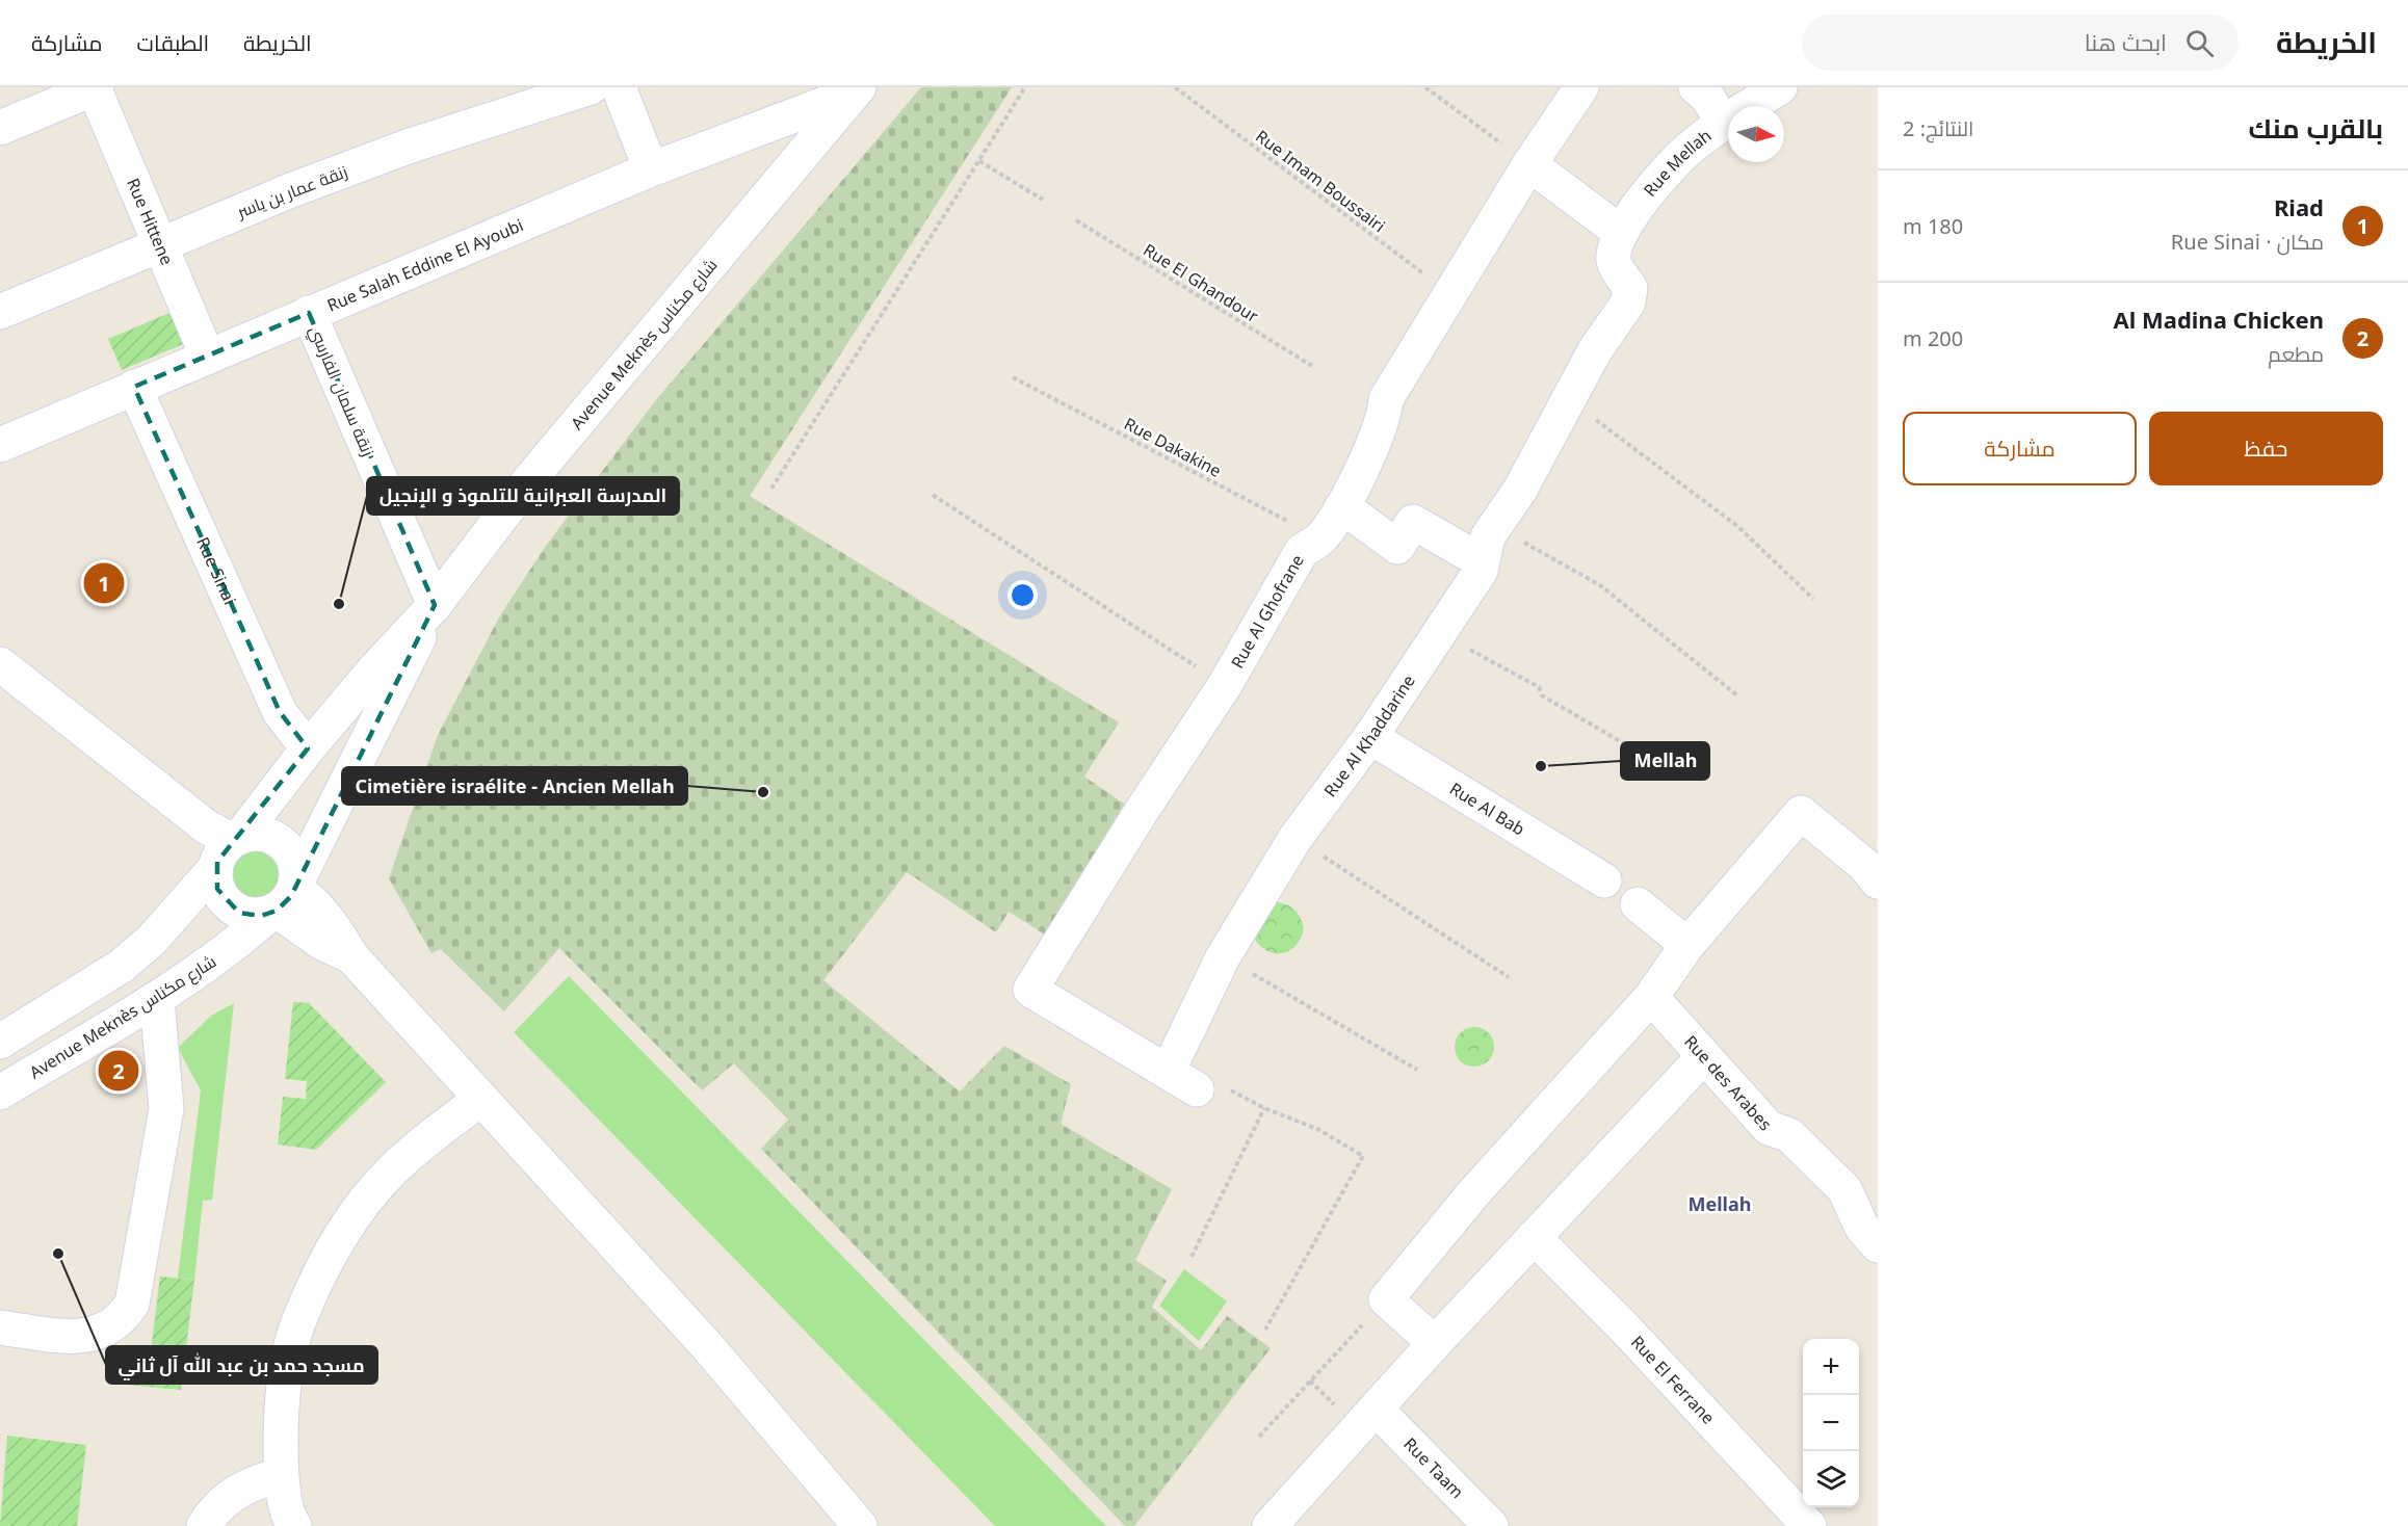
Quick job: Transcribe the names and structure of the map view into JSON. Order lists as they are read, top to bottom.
{
  "streets": {
    "street": [
      "Rue Mellah",
      "زنقة عمار بن ياسر",
      "Rue Hittene",
      "Rue Salah Eddine El Ayoubi",
      "Avenue Meknès شارع مكناس",
      "زنقة سلمان الفارسي",
      "Rue Sinai",
      "Rue Al Ghofrane",
      "Rue Al Khaddarine",
      "Rue Al Bab",
      "Rue des Arabes",
      "Rue El Ferrane",
      "Rue Taam"
    ],
    "path": ["Rue Imam Boussairi", "Rue El Ghandour", "Rue Dakakine"]
  },
  "crossings": [
    ["Rue Mellah", "Rue Al Khaddarine"],
    ["Rue Imam Boussairi", "Rue Al Ghofrane"],
    ["زنقة عمار بن ياسر", "Rue Hittene"],
    ["Rue Hittene", "Rue Salah Eddine El Ayoubi"],
    ["Rue Salah Eddine El Ayoubi", "Avenue Meknès شارع مكناس"],
    ["Rue Salah Eddine El Ayoubi", "زنقة سلمان الفارسي"],
    ["Rue Salah Eddine El Ayoubi", "Rue Sinai"],
    ["Avenue Meknès شارع مكناس", "زنقة سلمان الفارسي"],
    ["Avenue Meknès شارع مكناس", "Rue Sinai"],
    ["Rue Dakakine", "Rue Al Ghofrane"],
    ["Rue Al Ghofrane", "Rue Al Khaddarine"],
    ["Rue Al Khaddarine", "Rue Al Bab"]
  ],
  "districts": ["Mellah"],
  "places": [
    "المدرسة العبرانية للتلموذ و الإنجيل",
    "Mellah",
    "Cimetière israélite - Ancien Mellah",
    "مسجد حمد بن عبد الله آل ثاني"
  ],
  "north": "right",
  "page": {
    "header": "الخريطة",
    "search": "ابحث هنا",
    "nav": ["الخريطة", "الطبقات", "مشاركة"],
    "heading": ["بالقرب منك", "النتائج: 2"],
    "list": [
      {
        "mark": "1",
        "name": "Riad",
        "note": "مكان · Rue Sinai",
        "value": "180 m"
      },
      {
        "mark": "2",
        "name": "Al Madina Chicken",
        "note": "مطعم",
        "value": "200 m"
      }
    ],
    "buttons": ["حفظ", "مشاركة"],
    "pins": ["1", "2"],
    "map_buttons": ["+", "−"]
  }
}
